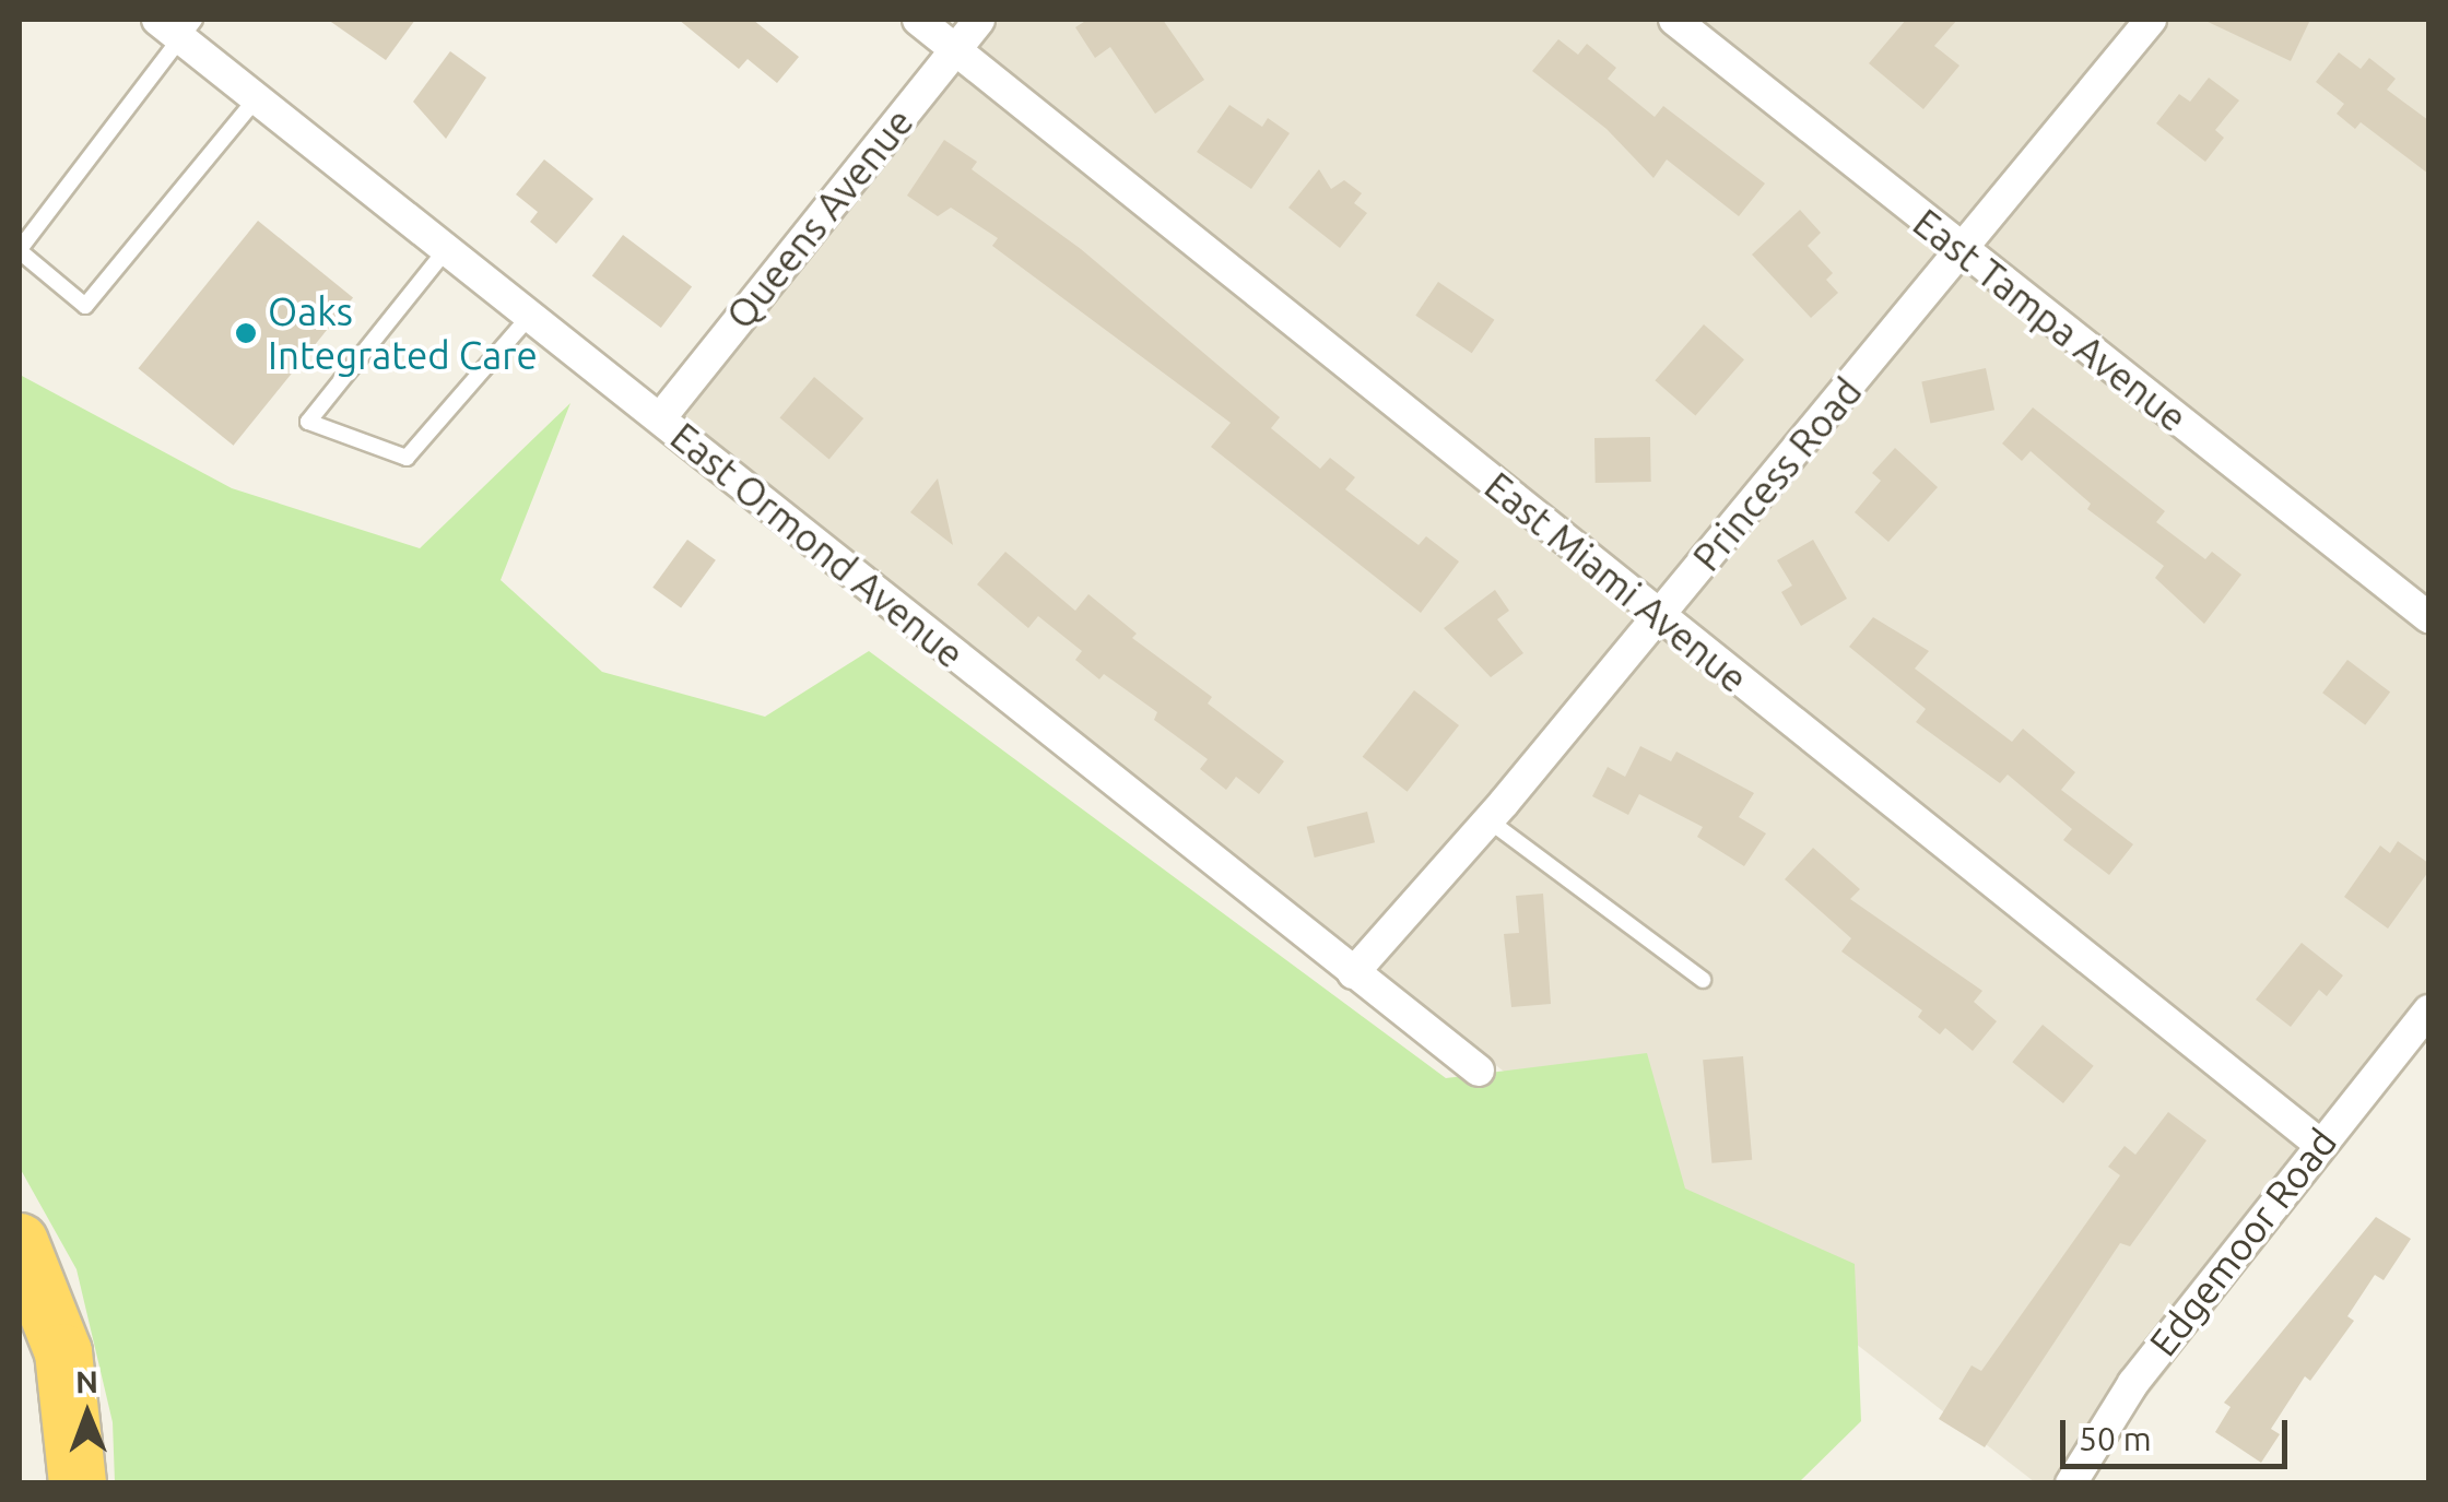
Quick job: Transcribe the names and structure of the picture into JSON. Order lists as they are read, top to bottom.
{
  "streets": {
    "street": [
      "Queens Avenue",
      "East Tampa Avenue",
      "Princess Road",
      "East Ormond Avenue",
      "East Miami Avenue",
      "Edgemoor Road"
    ]
  },
  "crossings": [
    ["Queens Avenue", "East Ormond Avenue"],
    ["Queens Avenue", "East Miami Avenue"],
    ["East Tampa Avenue", "Princess Road"],
    ["Princess Road", "East Ormond Avenue"],
    ["Princess Road", "East Miami Avenue"],
    ["East Miami Avenue", "Edgemoor Road"]
  ],
  "places": ["Oaks Integrated Care"],
  "scale_bar": "50 m",
  "north": "top"
}
